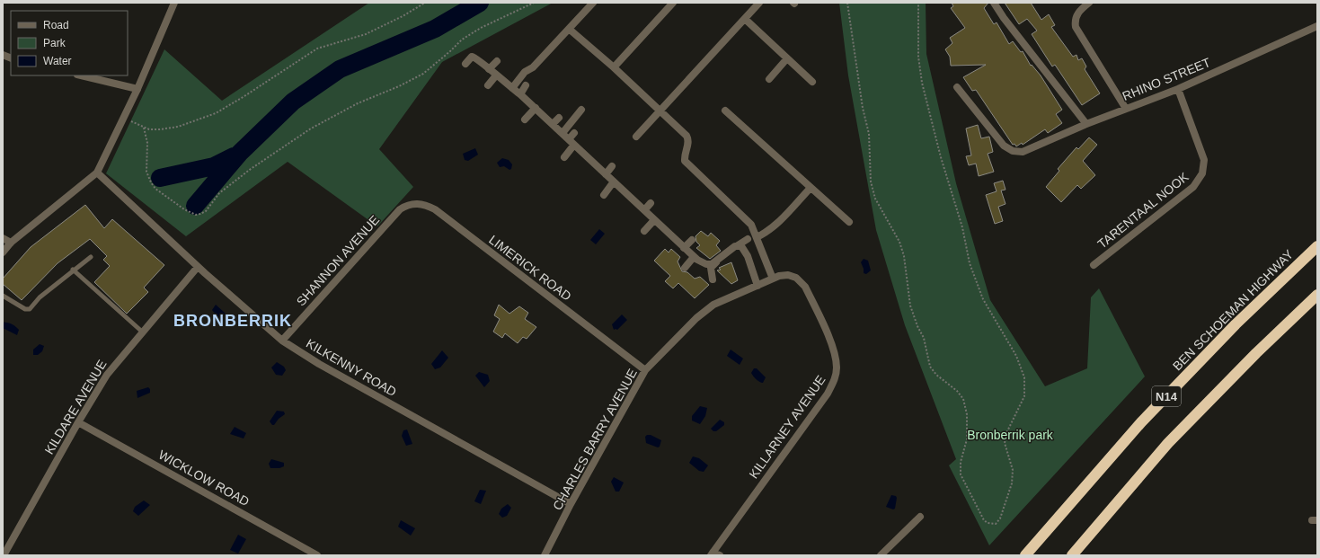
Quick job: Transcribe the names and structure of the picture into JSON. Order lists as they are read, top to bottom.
{
  "streets": {
    "highway": ["BEN SCHOEMAN HIGHWAY", "N14"],
    "street": [
      "RHINO STREET",
      "TARENTAAL NOOK",
      "SHANNON AVENUE",
      "LIMERICK ROAD",
      "KILKENNY ROAD",
      "KILDARE AVENUE",
      "KILLARNEY AVENUE",
      "CHARLES BARRY AVENUE",
      "WICKLOW ROAD"
    ]
  },
  "crossings": [
    ["RHINO STREET", "TARENTAAL NOOK"],
    ["SHANNON AVENUE", "LIMERICK ROAD"],
    ["SHANNON AVENUE", "KILKENNY ROAD"],
    ["LIMERICK ROAD", "CHARLES BARRY AVENUE"],
    ["KILKENNY ROAD", "KILDARE AVENUE"],
    ["KILKENNY ROAD", "CHARLES BARRY AVENUE"],
    ["KILDARE AVENUE", "WICKLOW ROAD"],
    ["KILLARNEY AVENUE", "CHARLES BARRY AVENUE"]
  ],
  "districts": ["BRONBERRIK"],
  "parks": ["Bronberrik park"],
  "legend": ["Road", "Park", "Water"]
}
